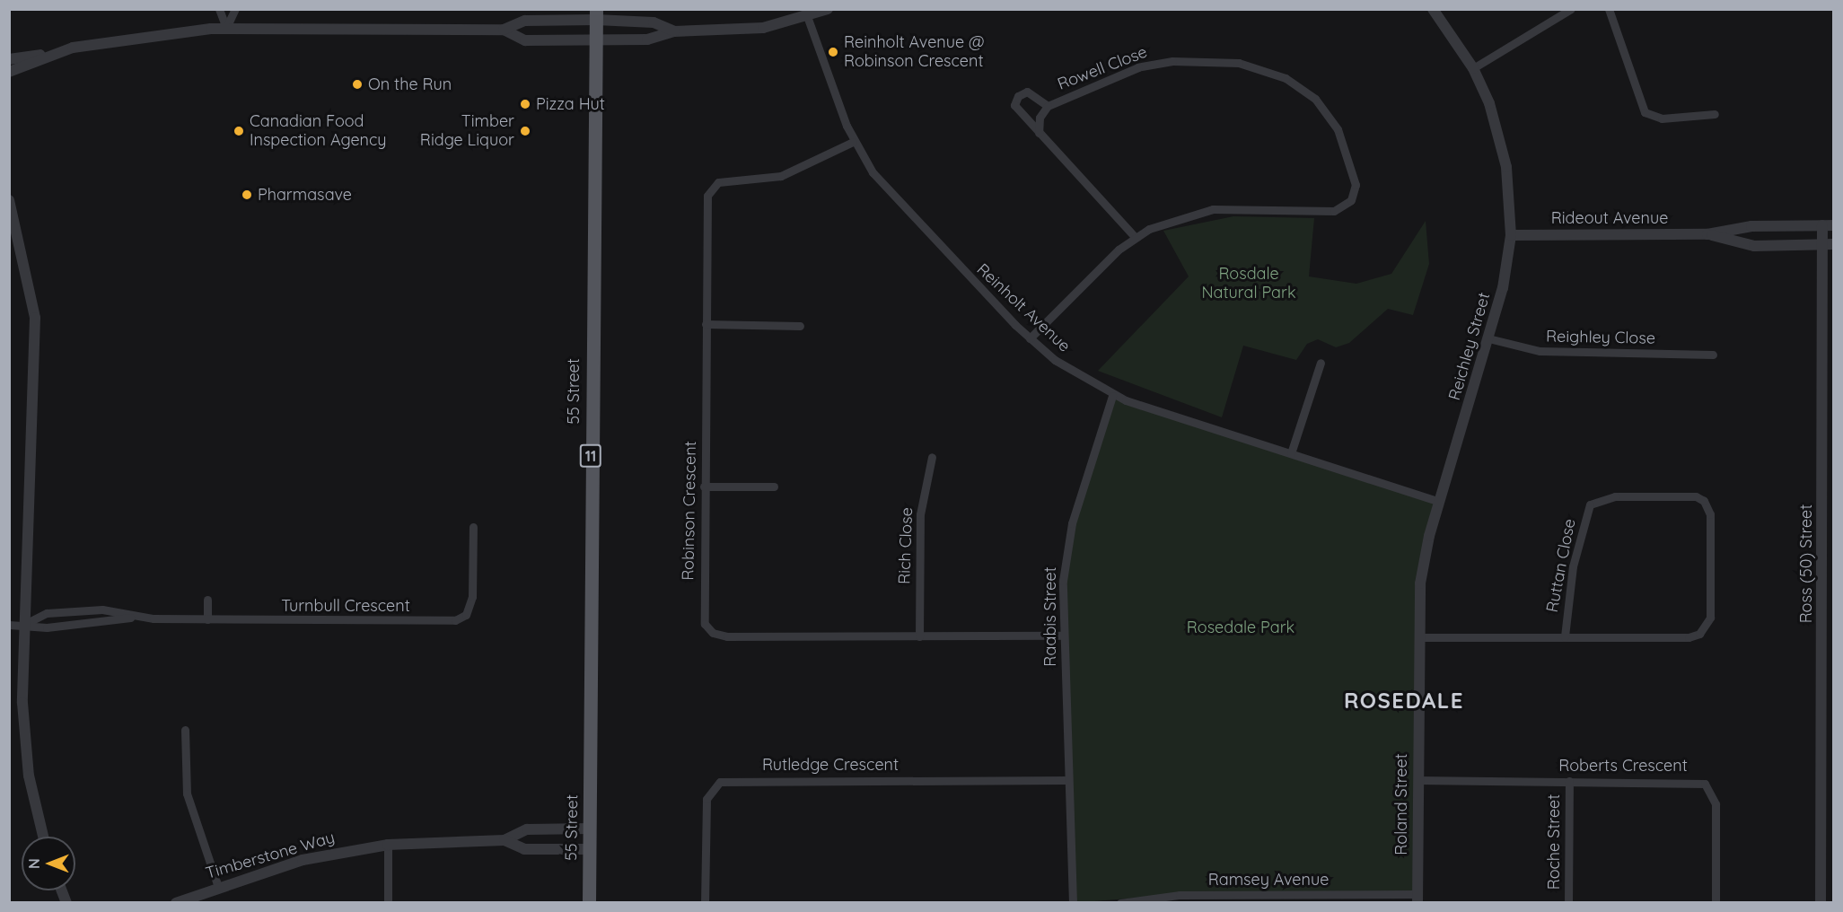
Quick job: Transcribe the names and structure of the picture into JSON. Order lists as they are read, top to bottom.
{
  "streets": {
    "main road": ["55 Street", "11"],
    "street": [
      "Rowell Close",
      "Rideout Avenue",
      "Reinholt Avenue",
      "Reighley Close",
      "Reichley Street",
      "Robinson Crescent",
      "Rich Close",
      "Ross (50) Street",
      "Ruttan Close",
      "Turnbull Crescent",
      "Raabis Street",
      "Rutledge Crescent",
      "Roberts Crescent",
      "Roland Street",
      "Roche Street",
      "Timberstone Way",
      "Ramsey Avenue"
    ]
  },
  "crossings": [
    ["Rowell Close", "Reinholt Avenue"],
    ["Rideout Avenue", "Reichley Street"],
    ["Rideout Avenue", "Ross (50) Street"],
    ["Reinholt Avenue", "Reichley Street"],
    ["Reinholt Avenue", "Robinson Crescent"],
    ["Reinholt Avenue", "Raabis Street"],
    ["Reighley Close", "Reichley Street"],
    ["Reichley Street", "Ruttan Close"],
    ["Reichley Street", "Roland Street"],
    ["55 Street", "Timberstone Way"],
    ["Robinson Crescent", "Rich Close"],
    ["Robinson Crescent", "Raabis Street"],
    ["Raabis Street", "Rutledge Crescent"],
    ["Roberts Crescent", "Roland Street"],
    ["Roberts Crescent", "Roche Street"],
    ["Roland Street", "Ramsey Avenue"]
  ],
  "districts": ["ROSEDALE"],
  "parks": ["Rosdale Natural Park", "Rosedale Park"],
  "places": [
    "Reinholt Avenue @ Robinson Crescent",
    "On the Run",
    "Pizza Hut",
    "Canadian Food Inspection Agency",
    "Timber Ridge Liquor",
    "Pharmasave"
  ],
  "north": "left"
}
